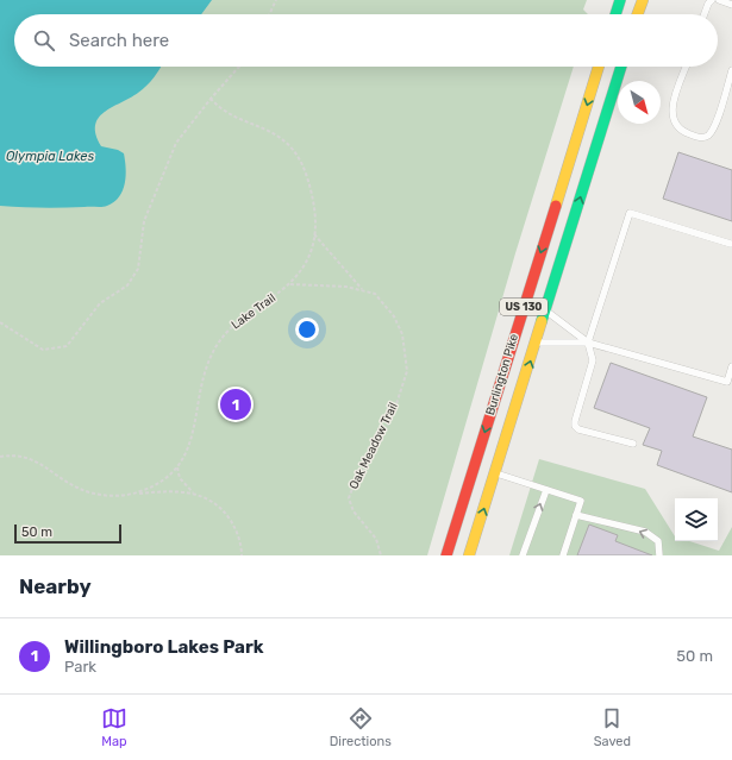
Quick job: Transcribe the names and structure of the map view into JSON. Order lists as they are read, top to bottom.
{
  "streets": {
    "highway": ["US 130", "Burlington Pike"],
    "path": ["Lake Trail", "Oak Meadow Trail"]
  },
  "crossings": [
    ["Lake Trail", "Oak Meadow Trail"]
  ],
  "water": ["Olympia Lakes"],
  "scale_bar": "50 m",
  "north": "bottom right",
  "page": {
    "search": "Search here",
    "pins": "1",
    "scale": "50 m",
    "heading": "Nearby",
    "list": [
      {
        "mark": "1",
        "name": "Willingboro Lakes Park",
        "note": "Park",
        "value": "50 m"
      }
    ],
    "nav": ["Map", "Directions", "Saved"]
  }
}
